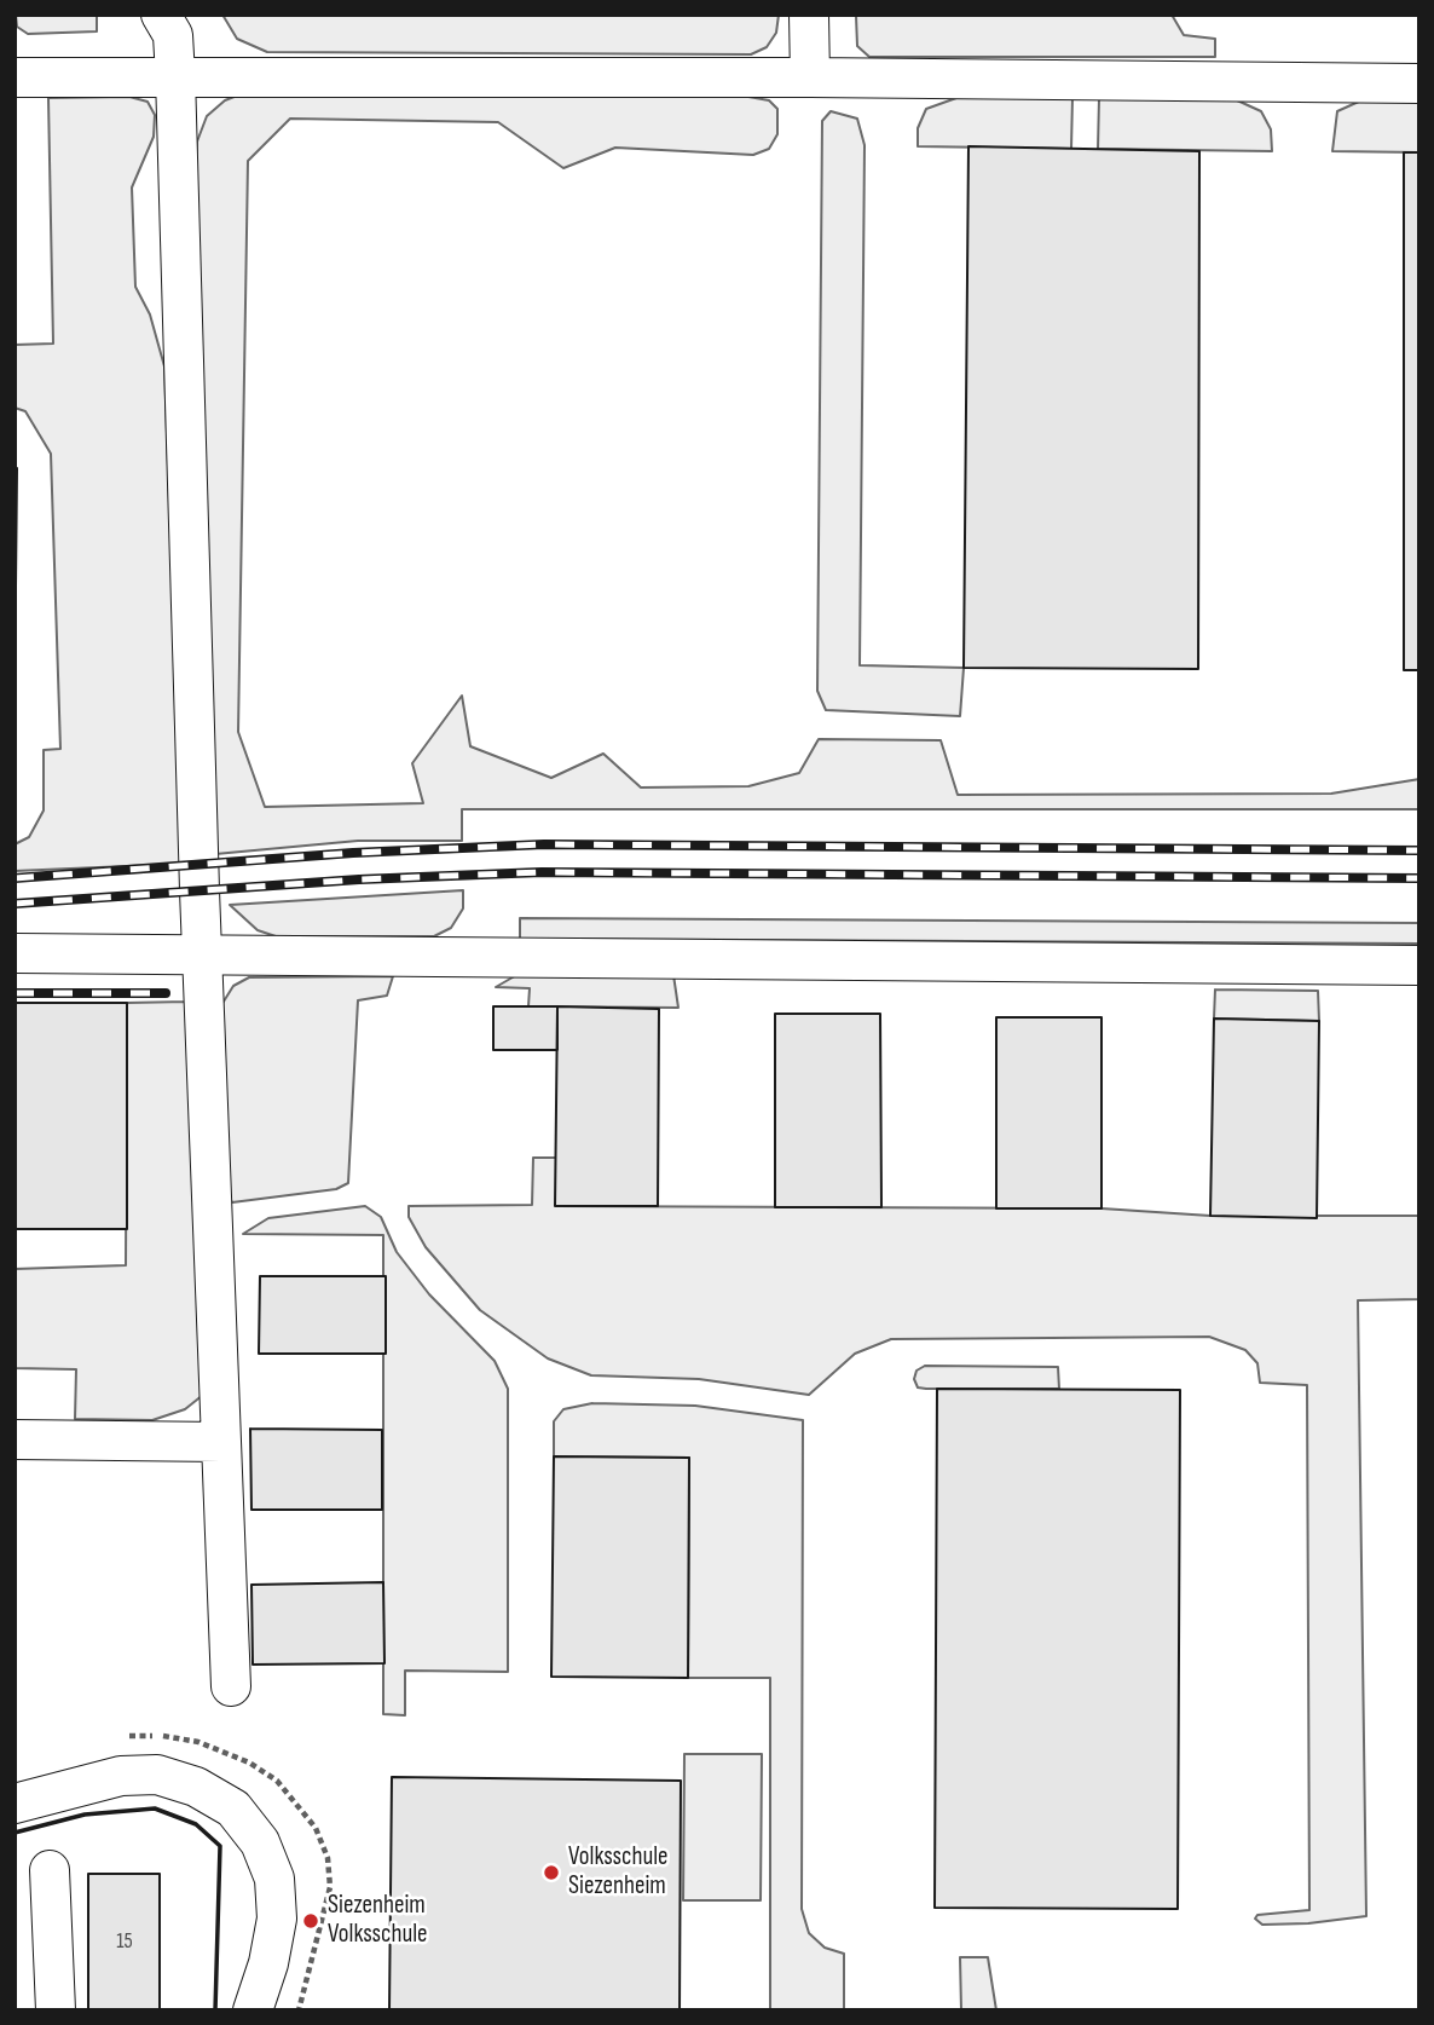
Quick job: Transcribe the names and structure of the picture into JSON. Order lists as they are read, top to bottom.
{
  "places": ["Volksschule Siezenheim", "Siezenheim Volksschule"],
  "house_numbers": ["15"]
}
